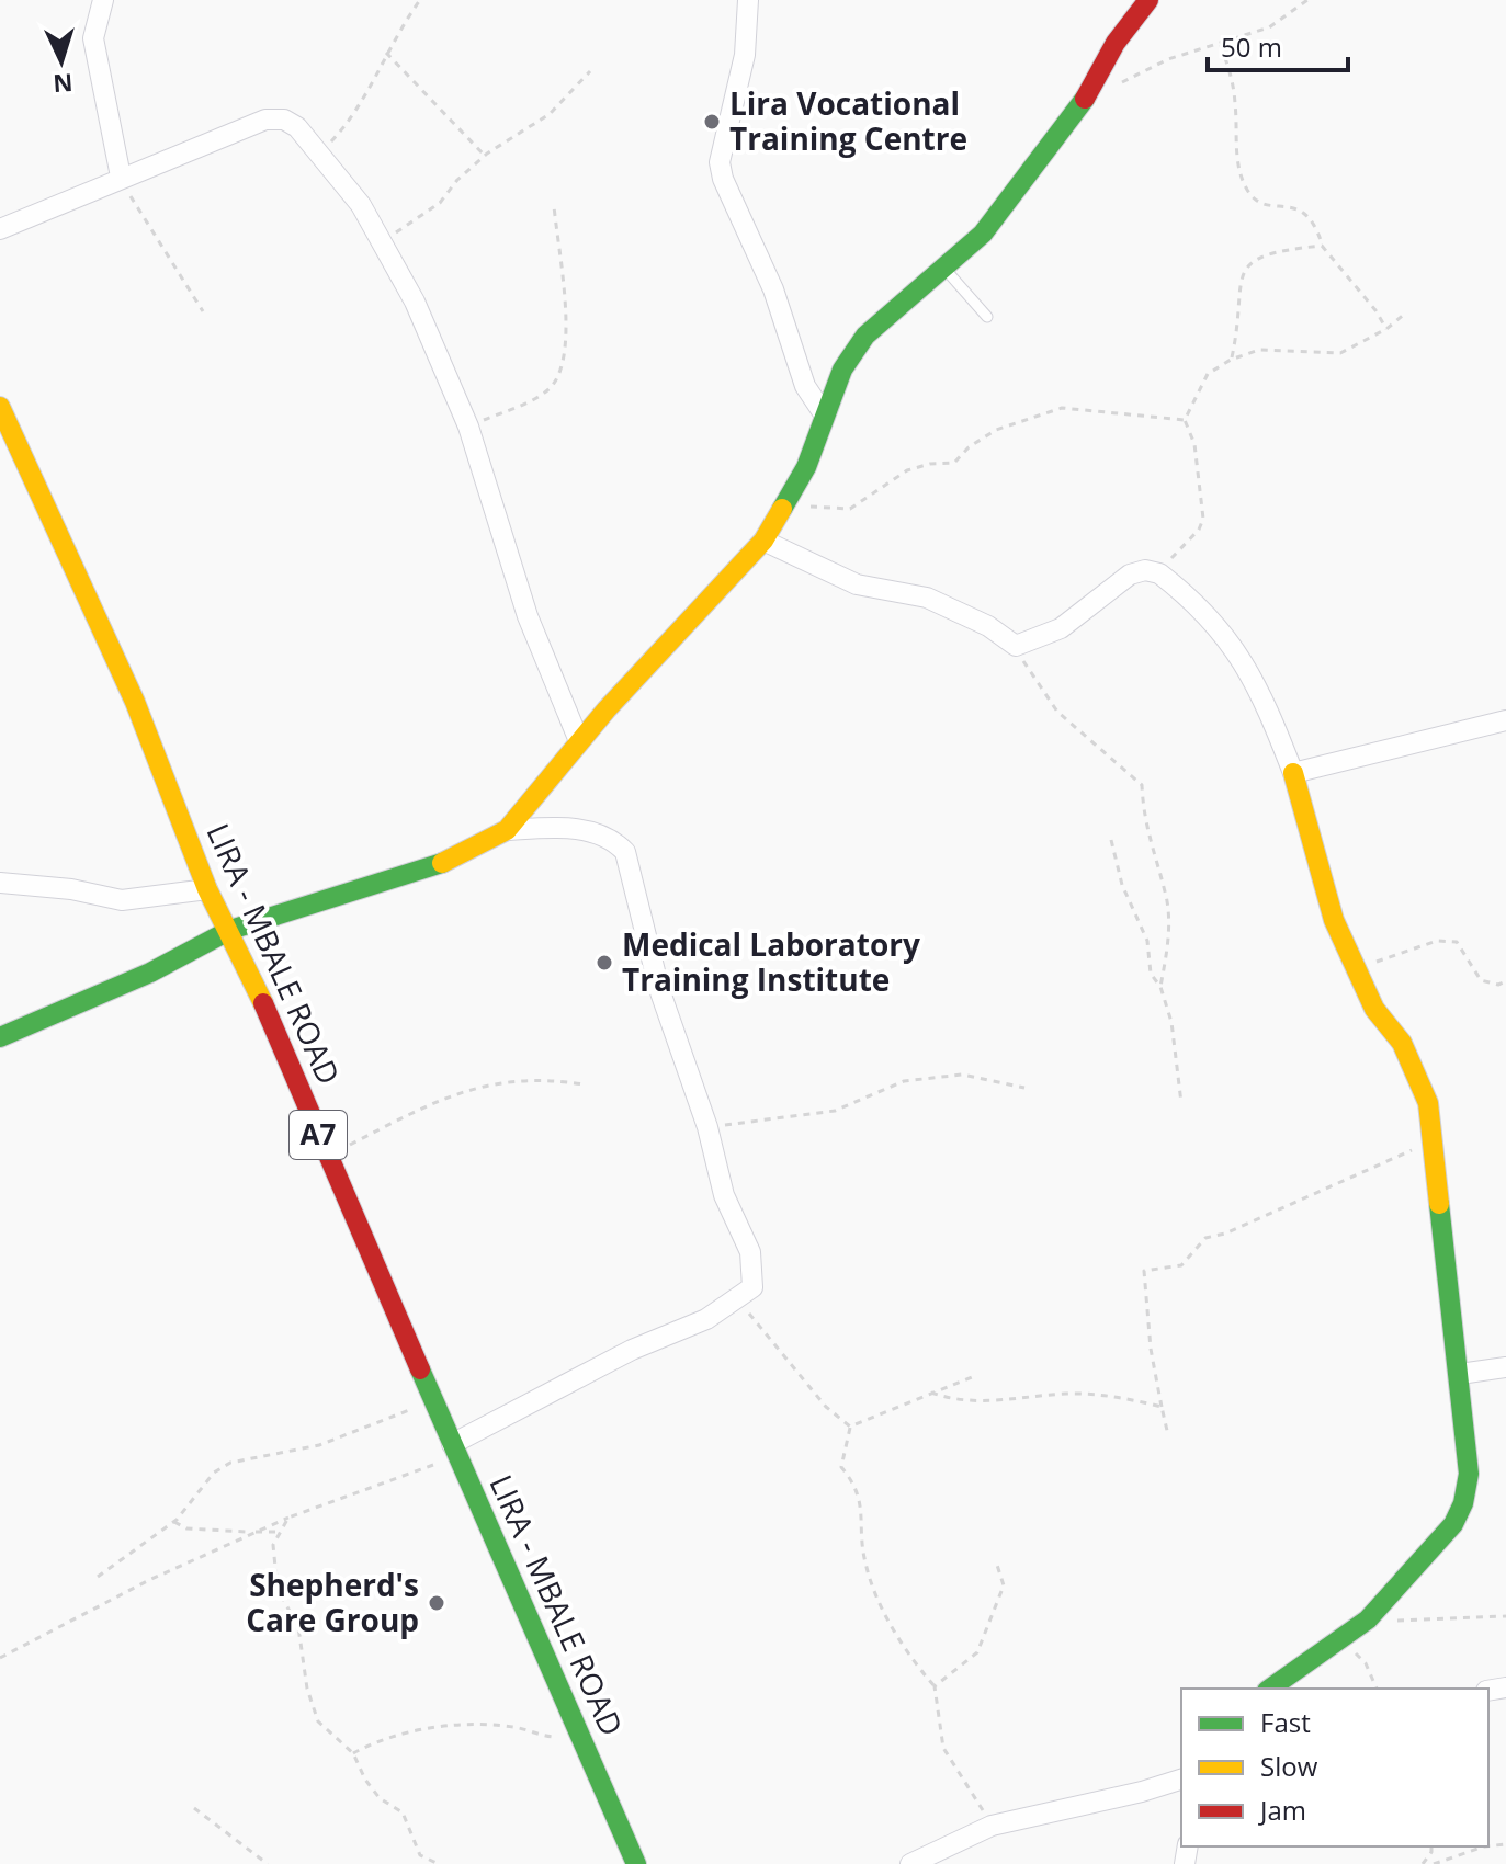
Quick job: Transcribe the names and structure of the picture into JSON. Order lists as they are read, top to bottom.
{
  "streets": {
    "street": ["LIRA - MBALE ROAD", "A7"]
  },
  "places": ["Lira Vocational Training Centre", "Medical Laboratory Training Institute", "Shepherd's Care Group"],
  "legend": ["Fast", "Slow", "Jam"],
  "scale_bar": "50 m",
  "north": "bottom"
}
